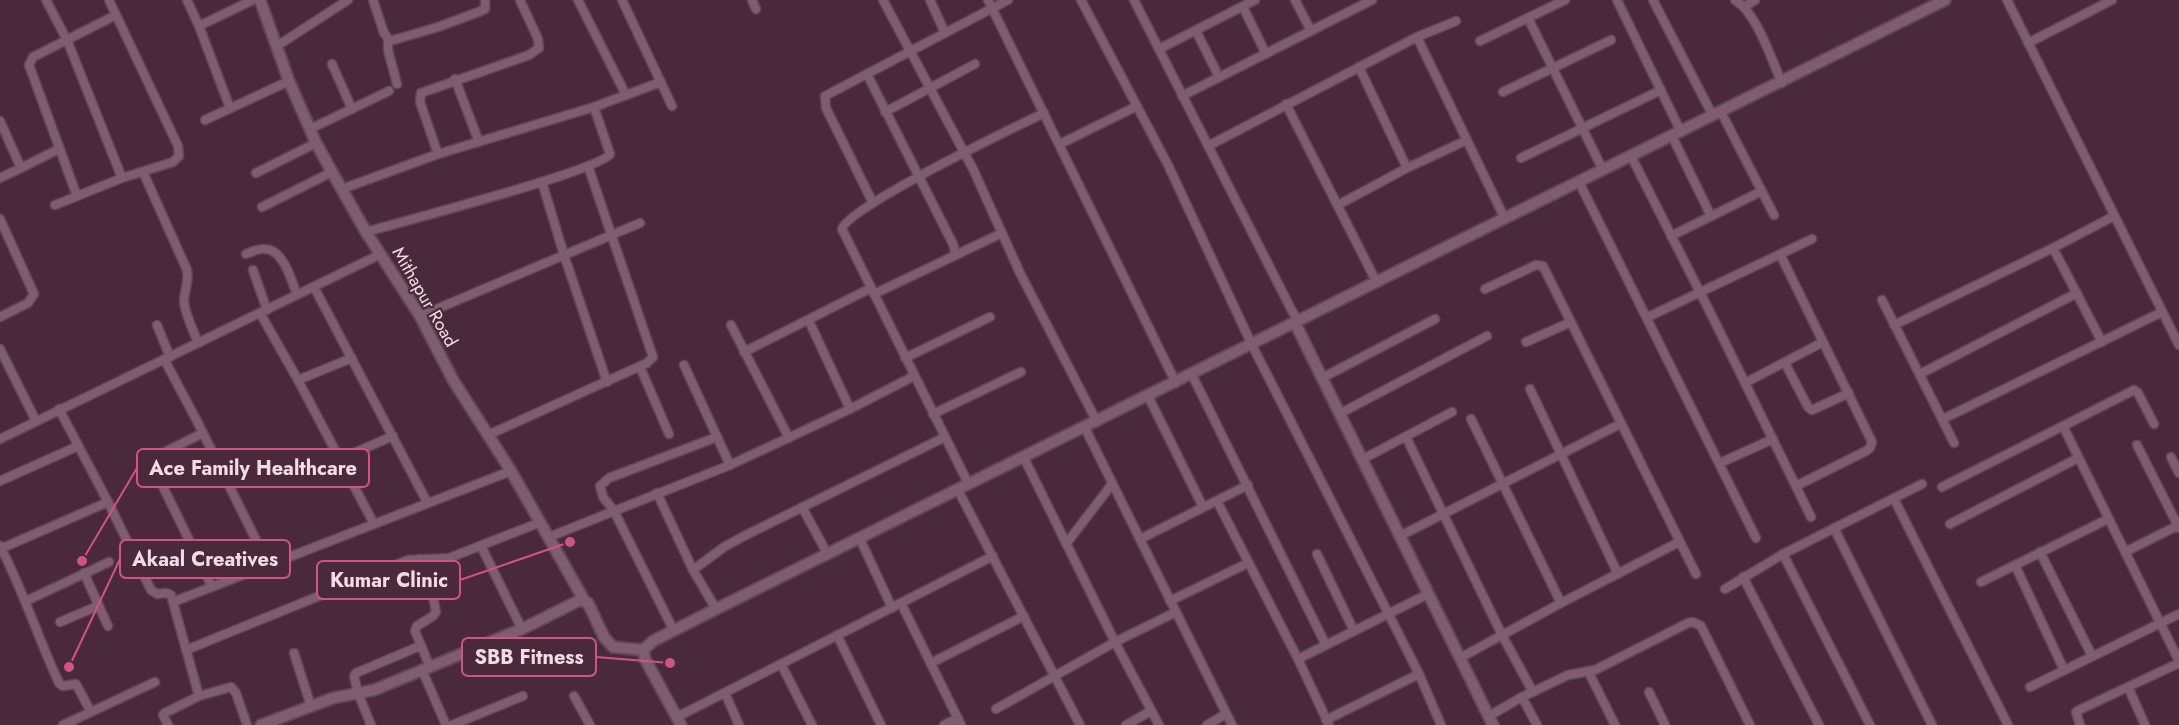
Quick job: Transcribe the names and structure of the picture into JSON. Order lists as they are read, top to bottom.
{
  "streets": {
    "street": ["Mithapur Road"]
  },
  "places": [
    "Kumar Clinic",
    "Ace Family Healthcare",
    "SBB Fitness",
    "Akaal Creatives"
  ]
}
